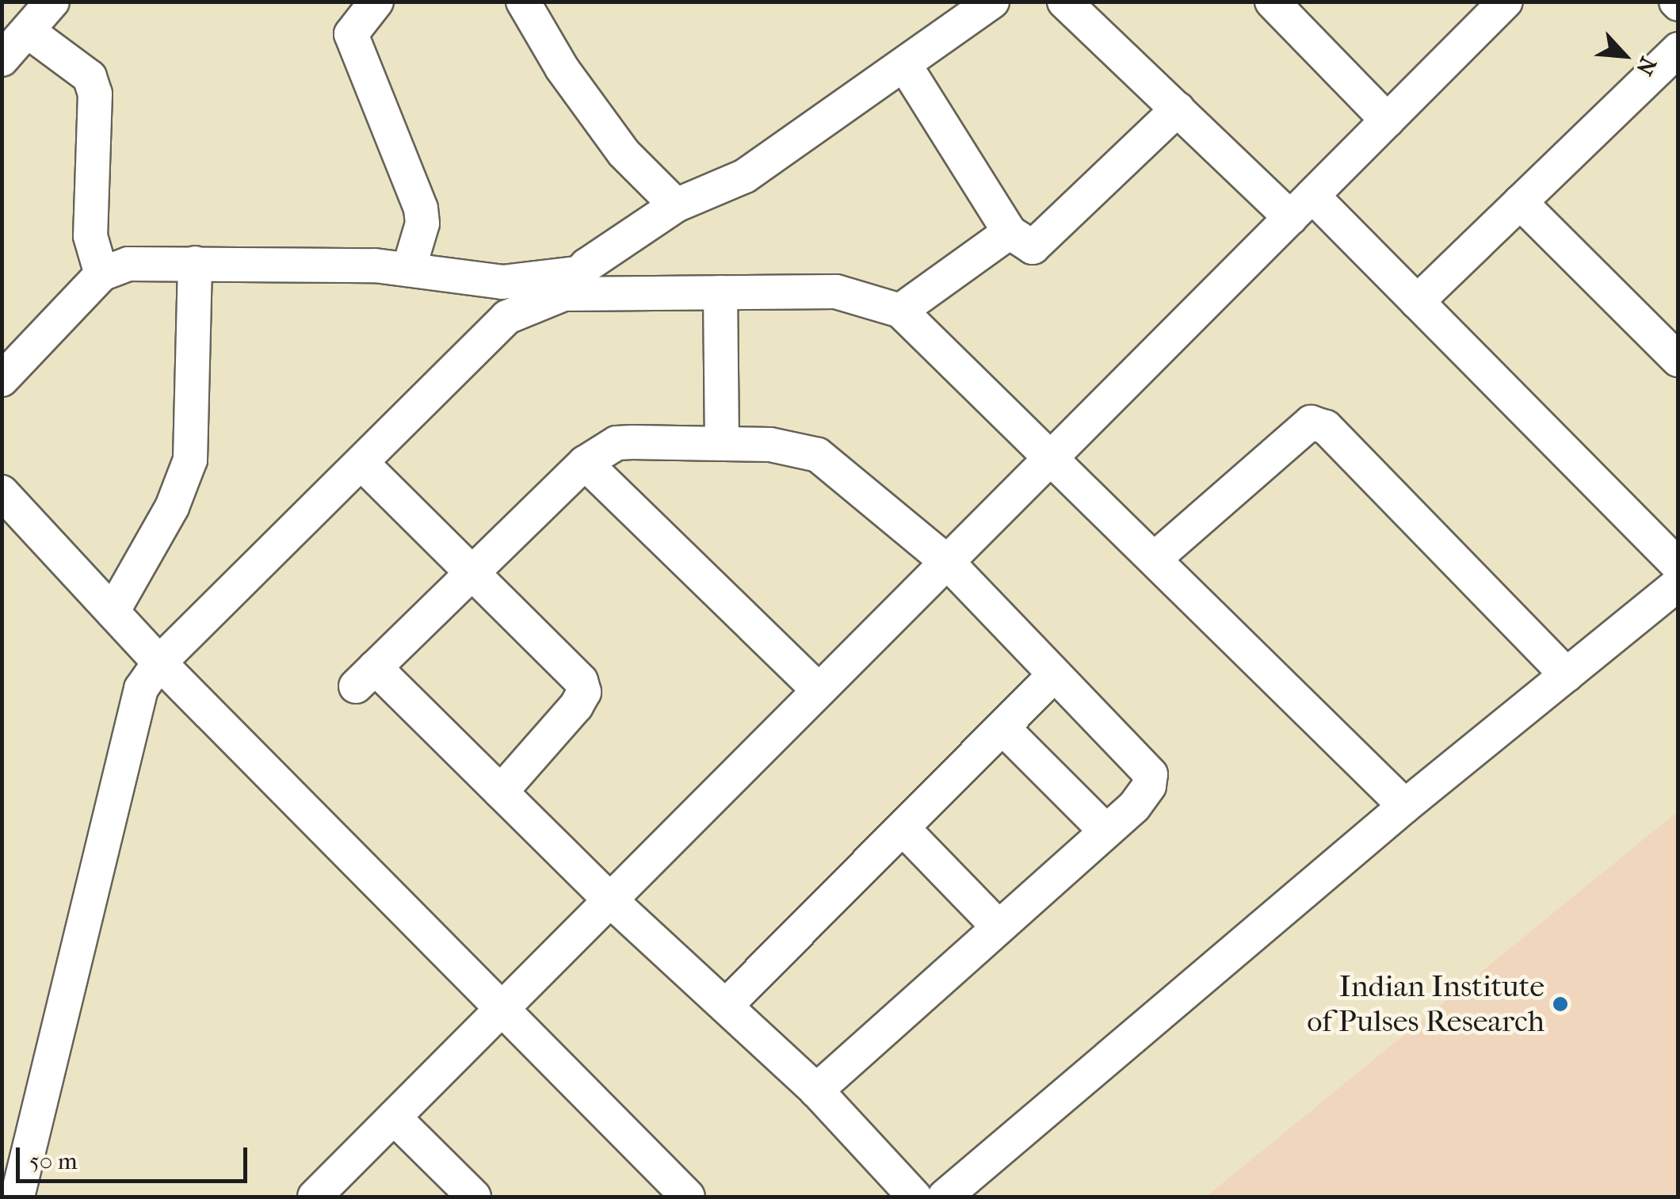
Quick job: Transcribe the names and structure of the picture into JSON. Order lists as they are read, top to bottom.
{
  "places": ["Indian Institute of Pulses Research"],
  "scale_bar": "50 m",
  "north": "bottom right"
}
